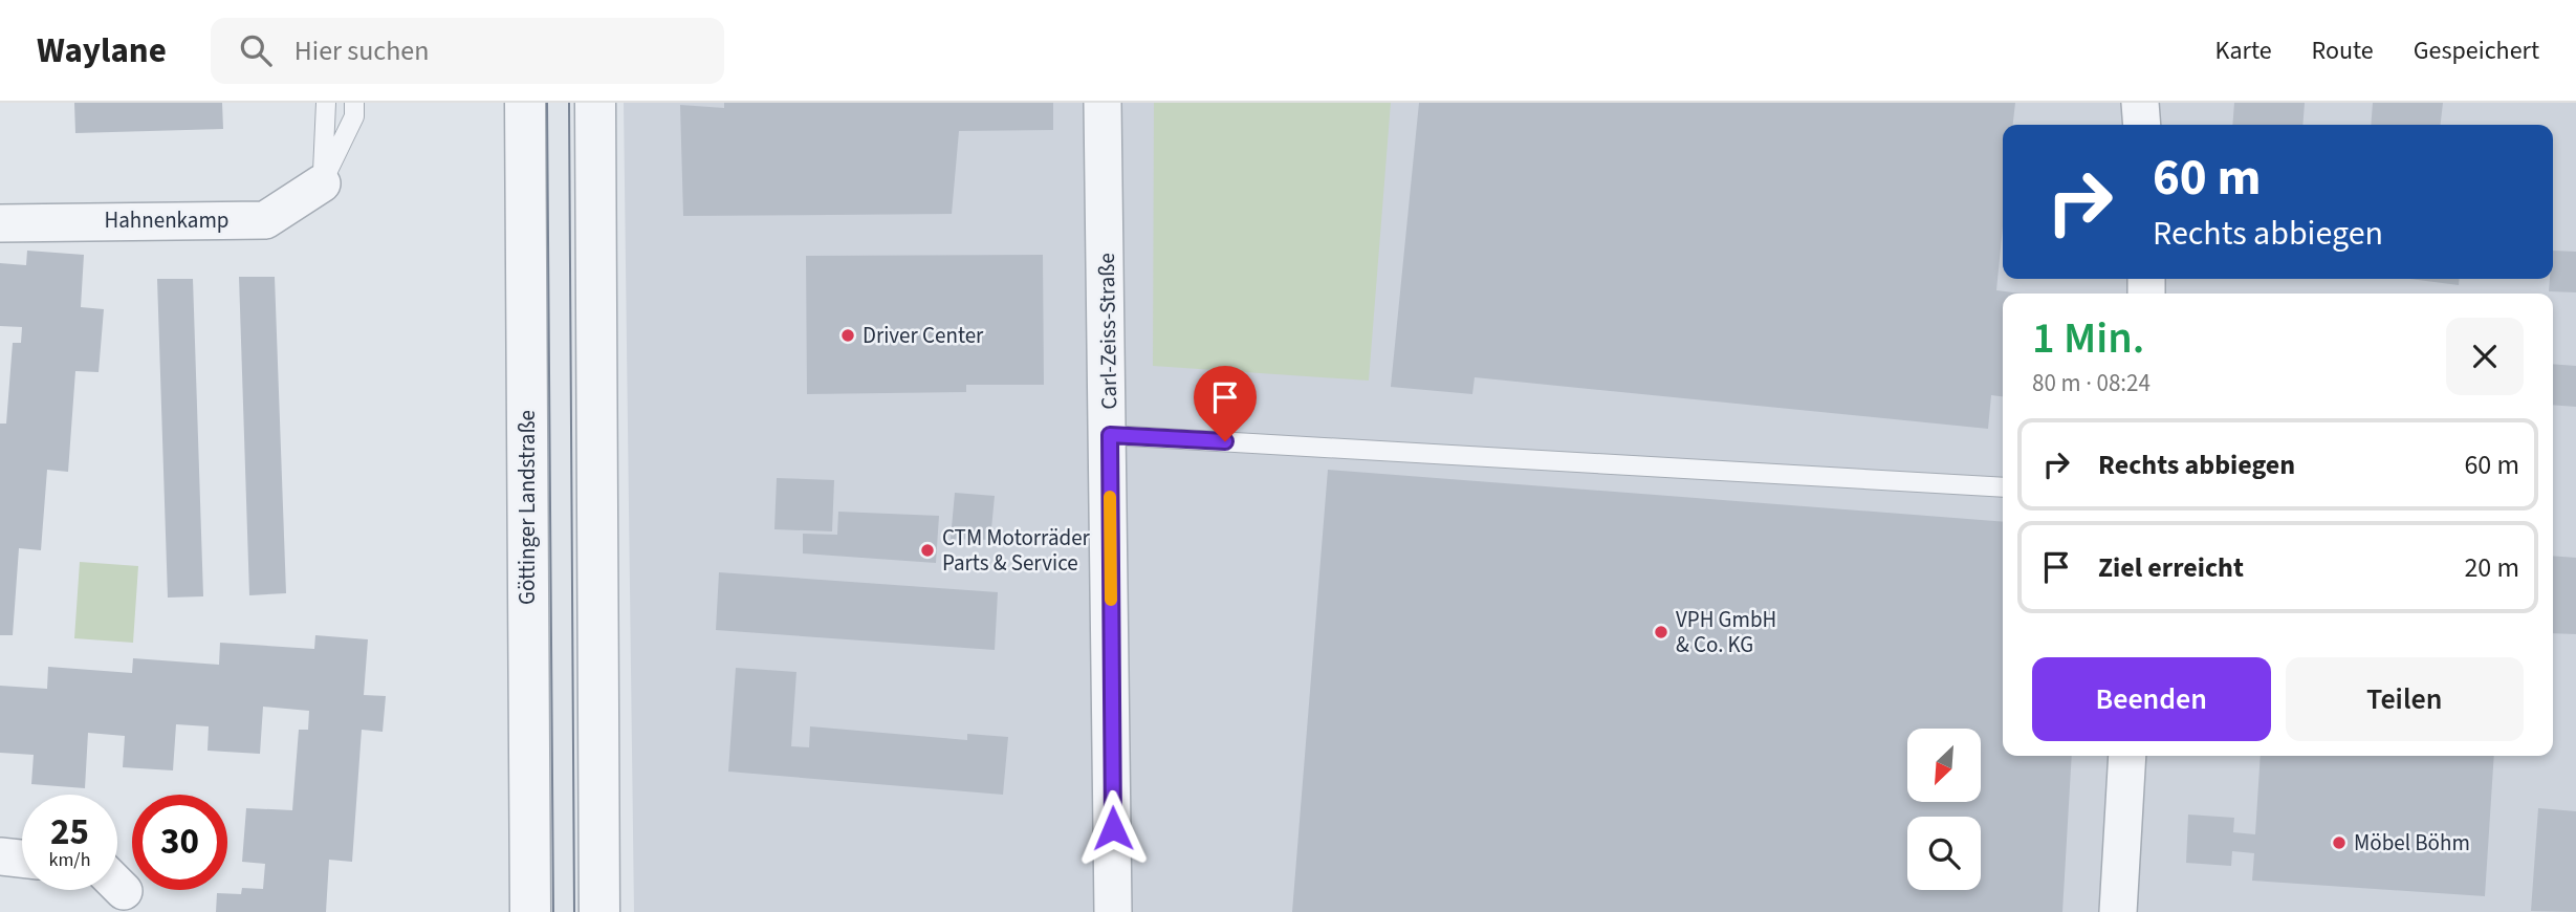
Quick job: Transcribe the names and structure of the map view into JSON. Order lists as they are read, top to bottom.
{
  "streets": {
    "street": ["Hahnenkamp", "Carl-Zeiss-Straße", "Göttinger Landstraße"]
  },
  "places": [
    "Driver Center",
    "CTM Motorräder Parts & Service",
    "VPH GmbH & Co. KG",
    "Möbel Böhm"
  ],
  "north": "bottom left",
  "page": {
    "header": "Waylane",
    "search": "Hier suchen",
    "nav": ["Karte", "Route", "Gespeichert"],
    "turn": ["60 m", "Rechts abbiegen"],
    "heading": ["1 Min.", "80 m · 08:24"],
    "list": [
      {
        "name": "Rechts abbiegen",
        "value": "60 m"
      },
      {
        "name": "Ziel erreicht",
        "value": "20 m"
      }
    ],
    "buttons": ["Beenden", "Teilen"],
    "speed": "25 km/h",
    "limit": "30"
  }
}
